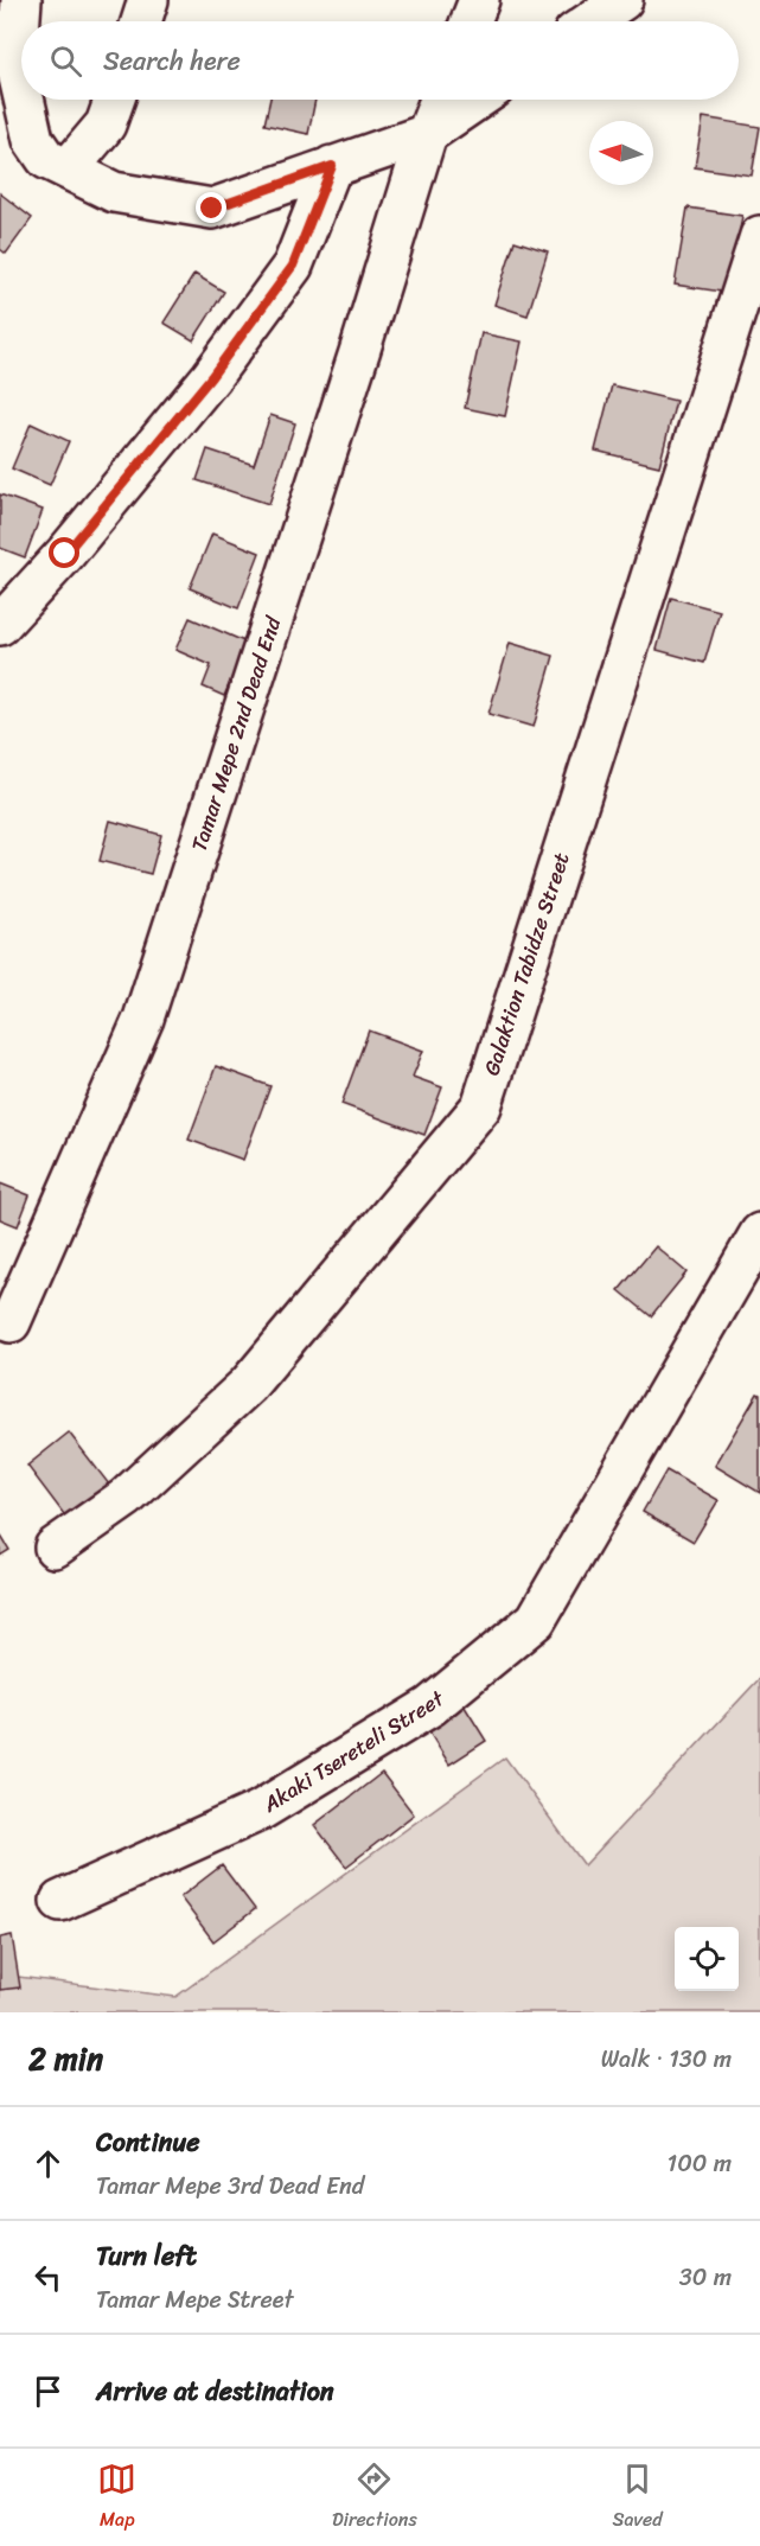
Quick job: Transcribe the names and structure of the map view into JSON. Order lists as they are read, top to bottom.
{
  "streets": {
    "street": ["Tamar Mepe 2nd Dead End", "Galaktion Tabidze Street", "Akaki Tsereteli Street"]
  },
  "north": "left",
  "page": {
    "search": "Search here",
    "heading": ["2 min", "Walk · 130 m"],
    "list": [
      ["Continue", "Tamar Mepe 3rd Dead End", "100 m"],
      ["Turn left", "Tamar Mepe Street", "30 m"],
      "Arrive at destination"
    ],
    "nav": ["Map", "Directions", "Saved"]
  }
}
